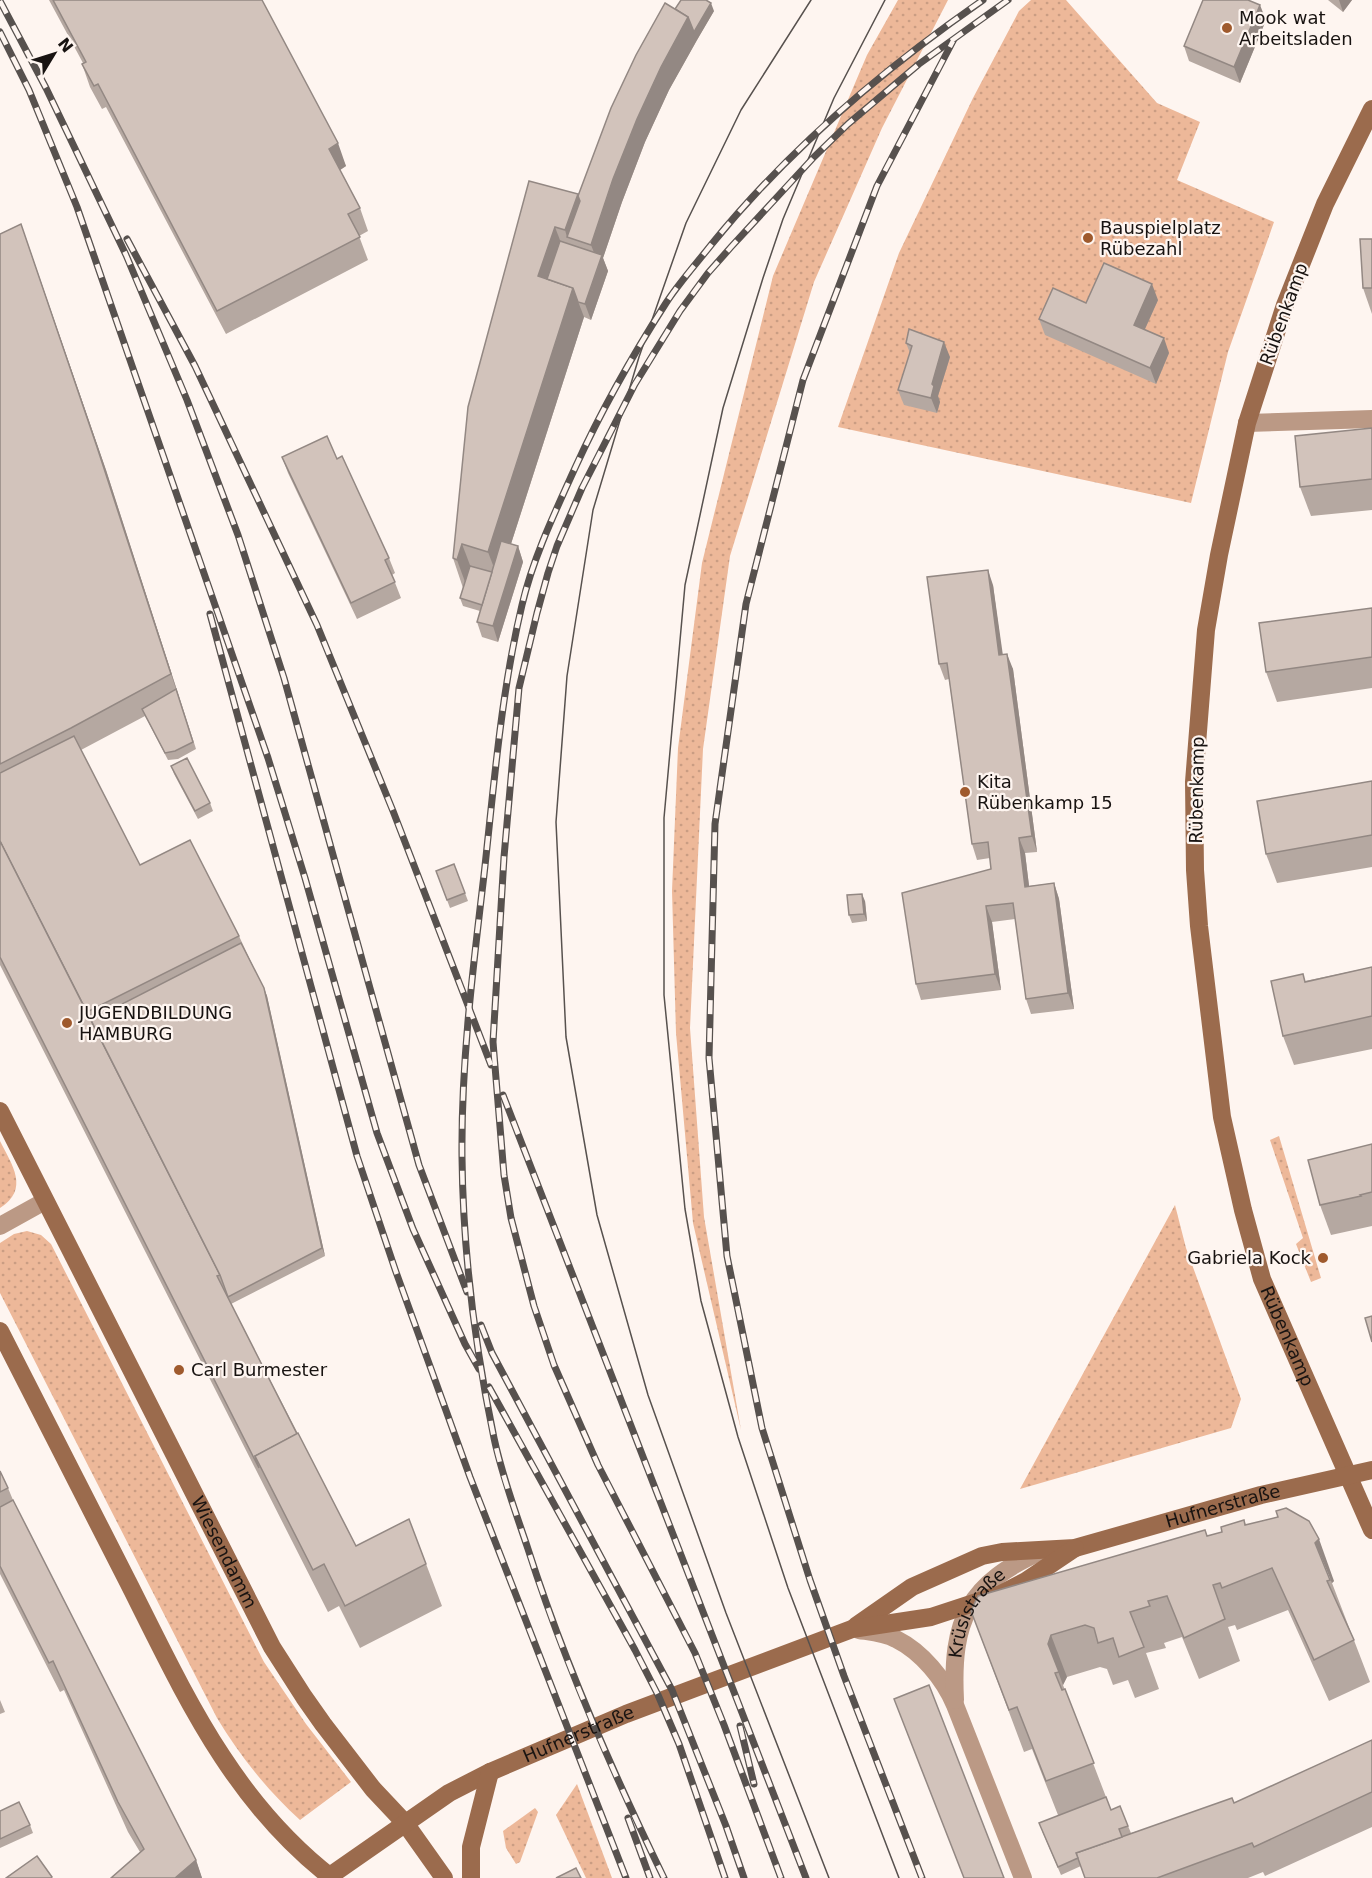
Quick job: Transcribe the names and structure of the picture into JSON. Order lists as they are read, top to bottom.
{
  "streets": {
    "street": [
      "Rübenkamp",
      "Hufnerstraße",
      "Wiesendamm",
      "Krüsistraße"
    ]
  },
  "crossings": [
    ["Rübenkamp", "Hufnerstraße"],
    ["Hufnerstraße", "Wiesendamm"],
    ["Hufnerstraße", "Krüsistraße"]
  ],
  "places": [
    "Mook wat Arbeitsladen",
    "Bauspielplatz Rübezahl",
    "Kita Rübenkamp 15",
    "JUGENDBILDUNG HAMBURG",
    "Gabriela Kock",
    "Carl Burmester"
  ],
  "north": "top right"
}
